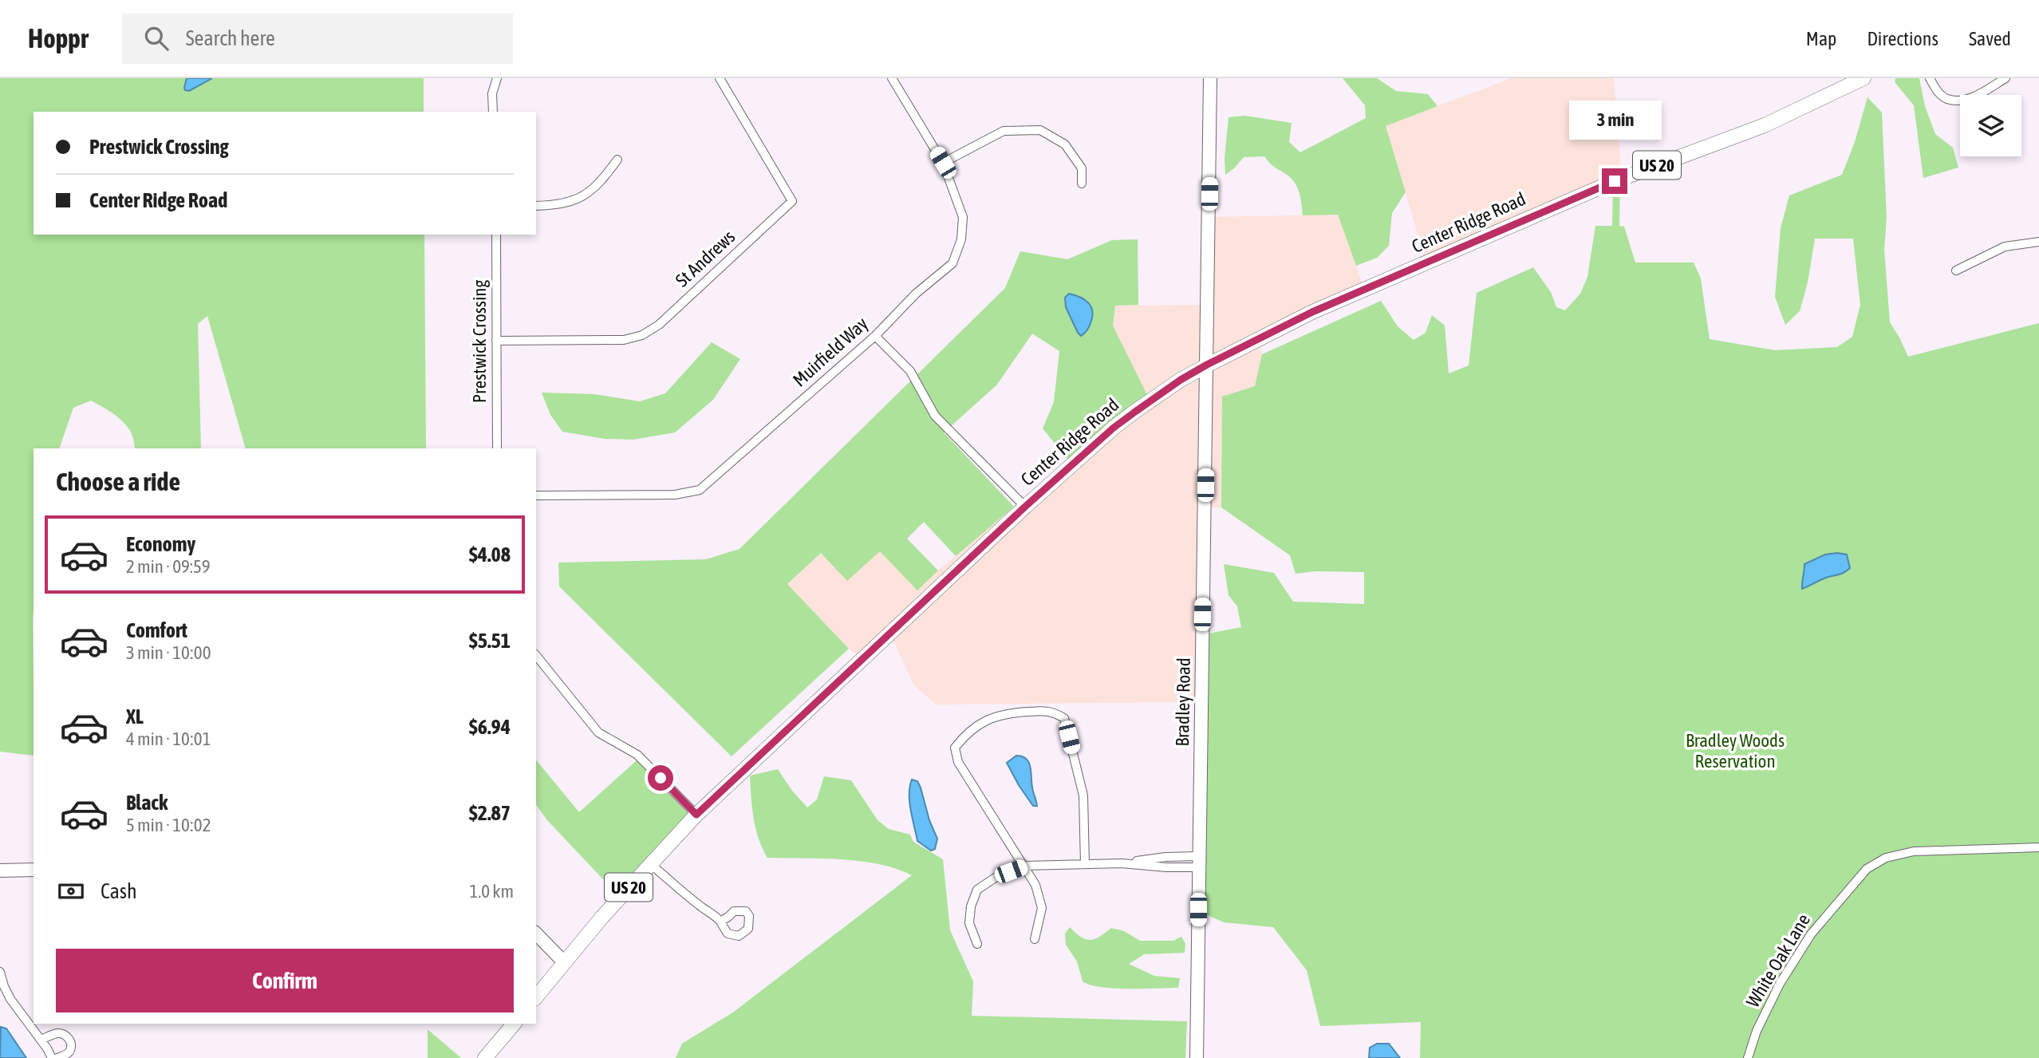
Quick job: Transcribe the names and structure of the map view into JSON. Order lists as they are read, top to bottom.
{
  "streets": {
    "main road": ["US 20", "Center Ridge Road"],
    "street": [
      "St Andrews",
      "Prestwick Crossing",
      "Muirfield Way",
      "Bradley Road",
      "White Oak Lane"
    ]
  },
  "crossings": [
    ["Center Ridge Road", "Bradley Road"],
    ["St Andrews", "Prestwick Crossing"]
  ],
  "parks": ["Bradley Woods Reservation"],
  "page": {
    "header": "Hoppr",
    "search": "Search here",
    "nav": ["Map", "Directions", "Saved"],
    "bubble": "3 min",
    "banner": ["Prestwick Crossing", "Center Ridge Road"],
    "heading": "Choose a ride",
    "list": [
      {
        "name": "Economy",
        "note": "2 min · 09:59",
        "value": "$4.08"
      },
      {
        "name": "Comfort",
        "note": "3 min · 10:00",
        "value": "$5.51"
      },
      {
        "name": "XL",
        "note": "4 min · 10:01",
        "value": "$6.94"
      },
      {
        "name": "Black",
        "note": "5 min · 10:02",
        "value": "$2.87"
      }
    ],
    "pay": ["Cash", "1.0 km"],
    "buttons": "Confirm"
  }
}
